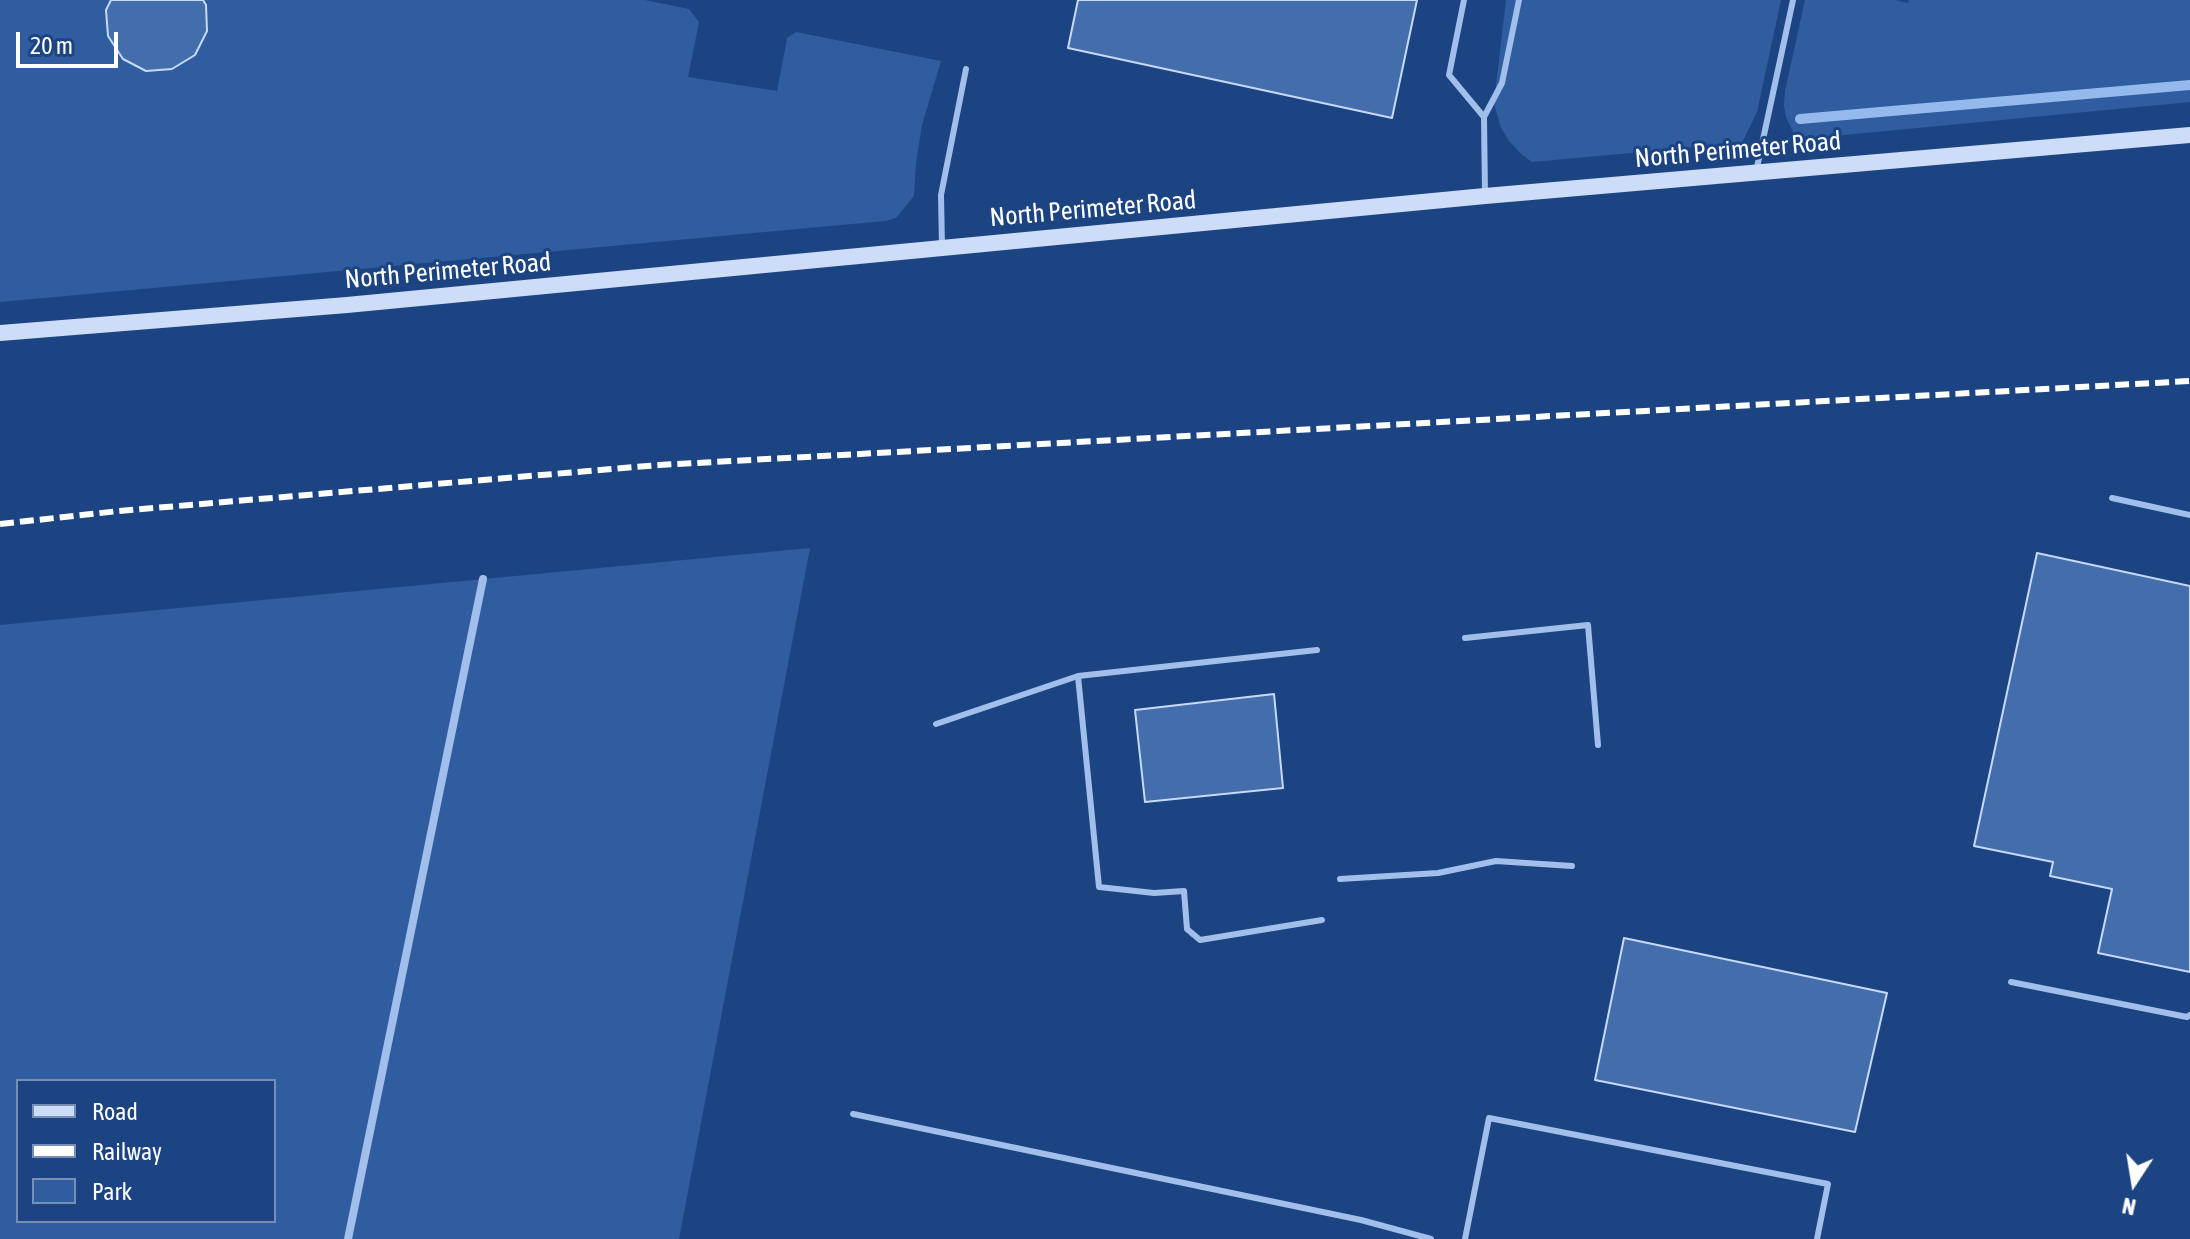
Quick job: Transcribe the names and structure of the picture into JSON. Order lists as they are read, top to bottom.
{
  "streets": {
    "street": ["North Perimeter Road"]
  },
  "legend": ["Road", "Railway", "Park"],
  "scale_bar": "20 m",
  "north": "bottom"
}
